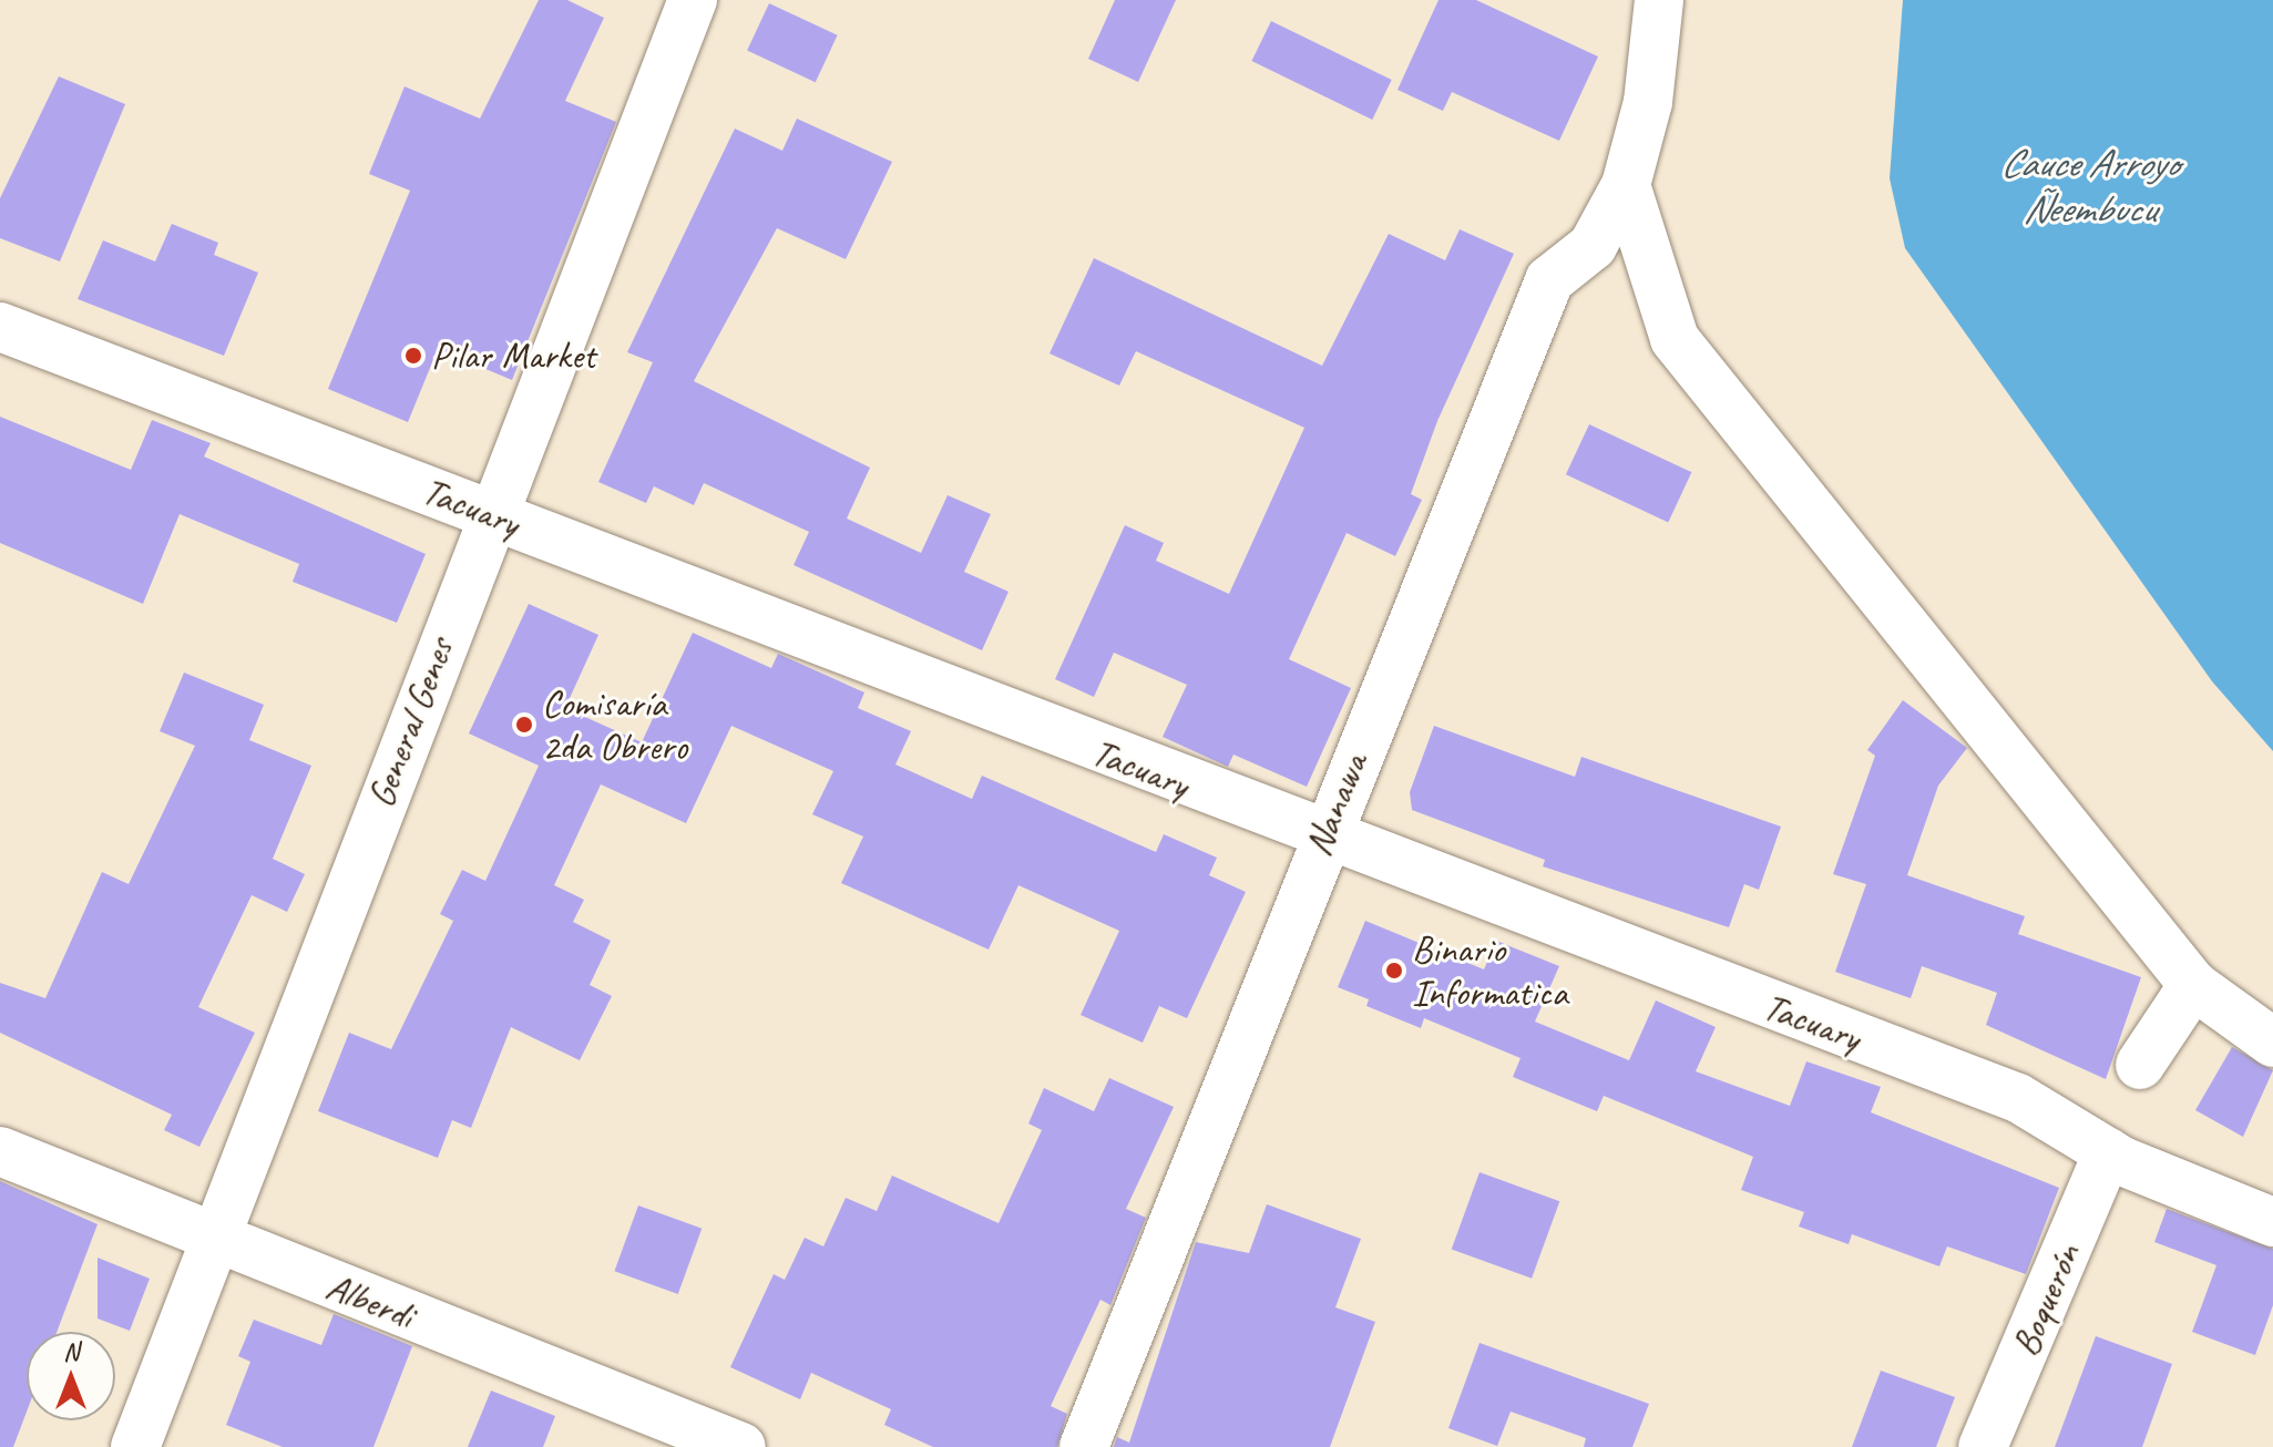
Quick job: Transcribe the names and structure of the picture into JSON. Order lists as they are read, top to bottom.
{
  "streets": {
    "street": [
      "Tacuary",
      "General Genes",
      "Nanawa",
      "Boquerón",
      "Alberdi"
    ]
  },
  "crossings": [
    ["Tacuary", "General Genes"],
    ["Tacuary", "Nanawa"],
    ["Tacuary", "Boquerón"],
    ["General Genes", "Alberdi"]
  ],
  "water": ["Cauce Arroyo Ñeembucu"],
  "places": ["Pilar Market", "Comisaría 2da Obrero", "Binario Informatica"],
  "north": "top"
}
